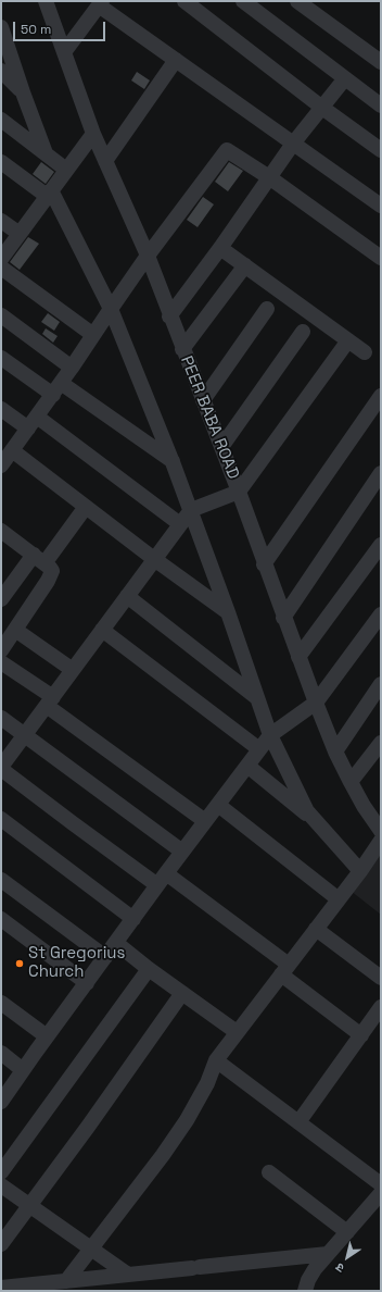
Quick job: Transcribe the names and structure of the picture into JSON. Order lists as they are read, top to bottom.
{
  "streets": {
    "street": ["PEER BABA ROAD"]
  },
  "places": ["St Gregorius Church"],
  "scale_bar": "50 m",
  "north": "bottom left"
}
